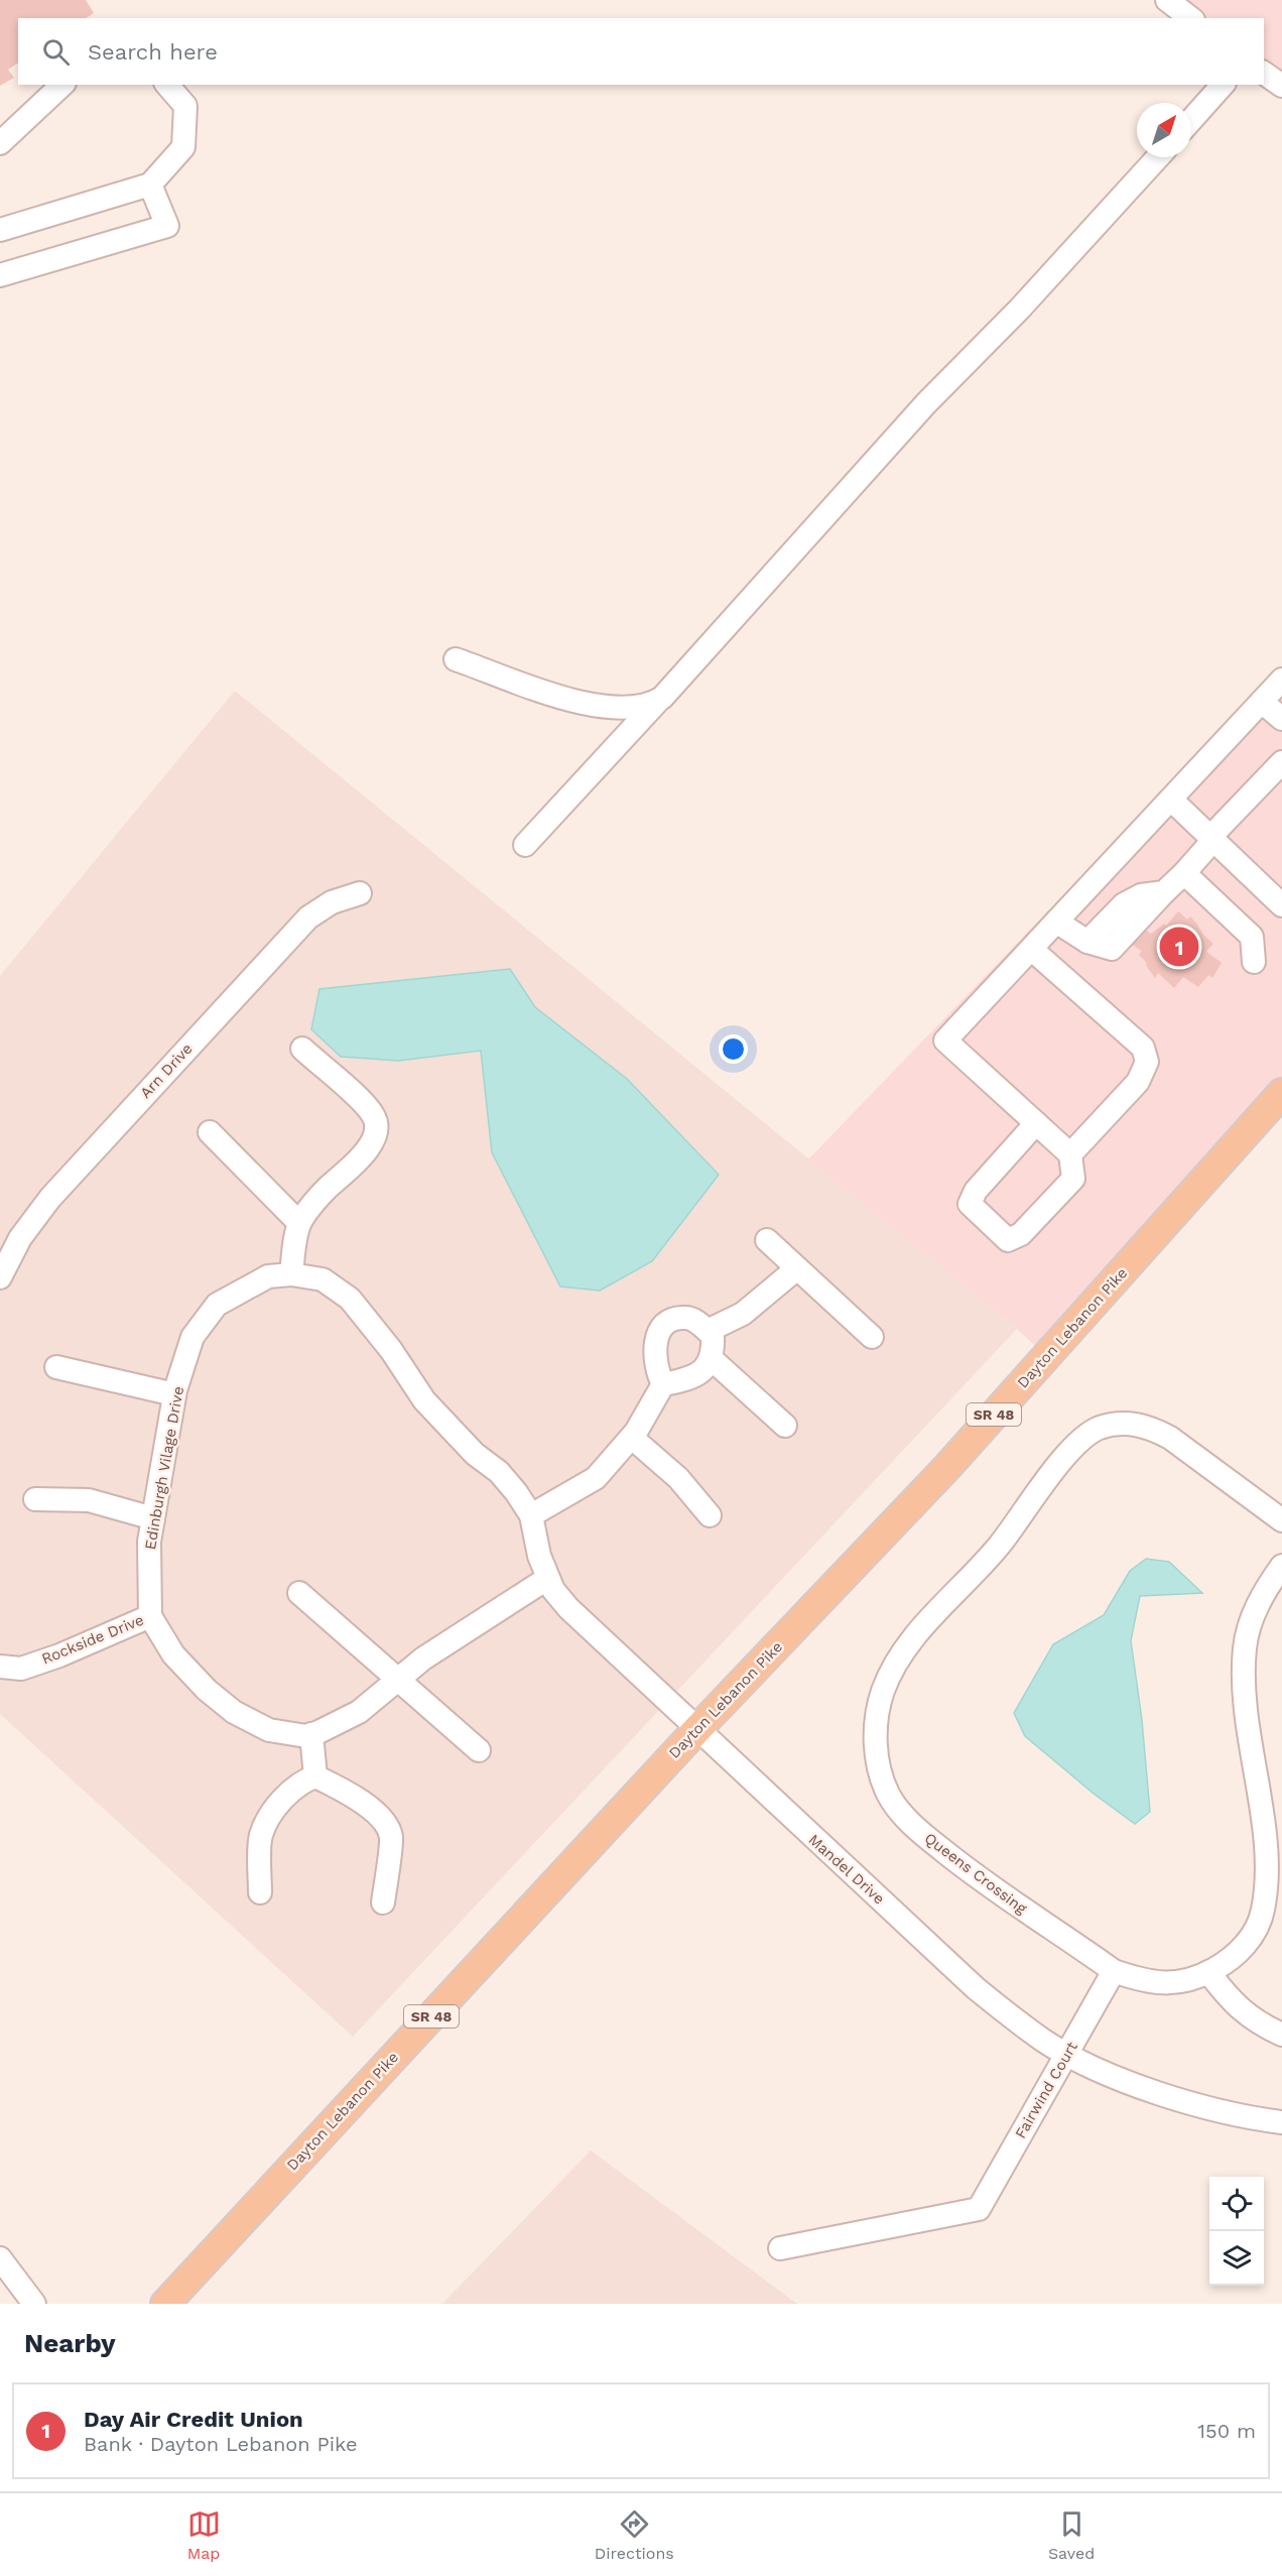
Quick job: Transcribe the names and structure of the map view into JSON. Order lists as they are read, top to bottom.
{
  "streets": {
    "main road": ["Dayton Lebanon Pike", "SR 48"],
    "street": [
      "Arn Drive",
      "Edinburgh Vilage Drive",
      "Rockside Drive",
      "Mandel Drive",
      "Queens Crossing",
      "Fairwind Court"
    ]
  },
  "crossings": [
    ["Dayton Lebanon Pike", "Mandel Drive"],
    ["Edinburgh Vilage Drive", "Rockside Drive"],
    ["Edinburgh Vilage Drive", "Mandel Drive"],
    ["Mandel Drive", "Fairwind Court"],
    ["Queens Crossing", "Fairwind Court"]
  ],
  "north": "top right",
  "page": {
    "search": "Search here",
    "pins": "1",
    "heading": "Nearby",
    "list": [
      {
        "mark": "1",
        "name": "Day Air Credit Union",
        "note": "Bank · Dayton Lebanon Pike",
        "value": "150 m"
      }
    ],
    "nav": ["Map", "Directions", "Saved"]
  }
}
